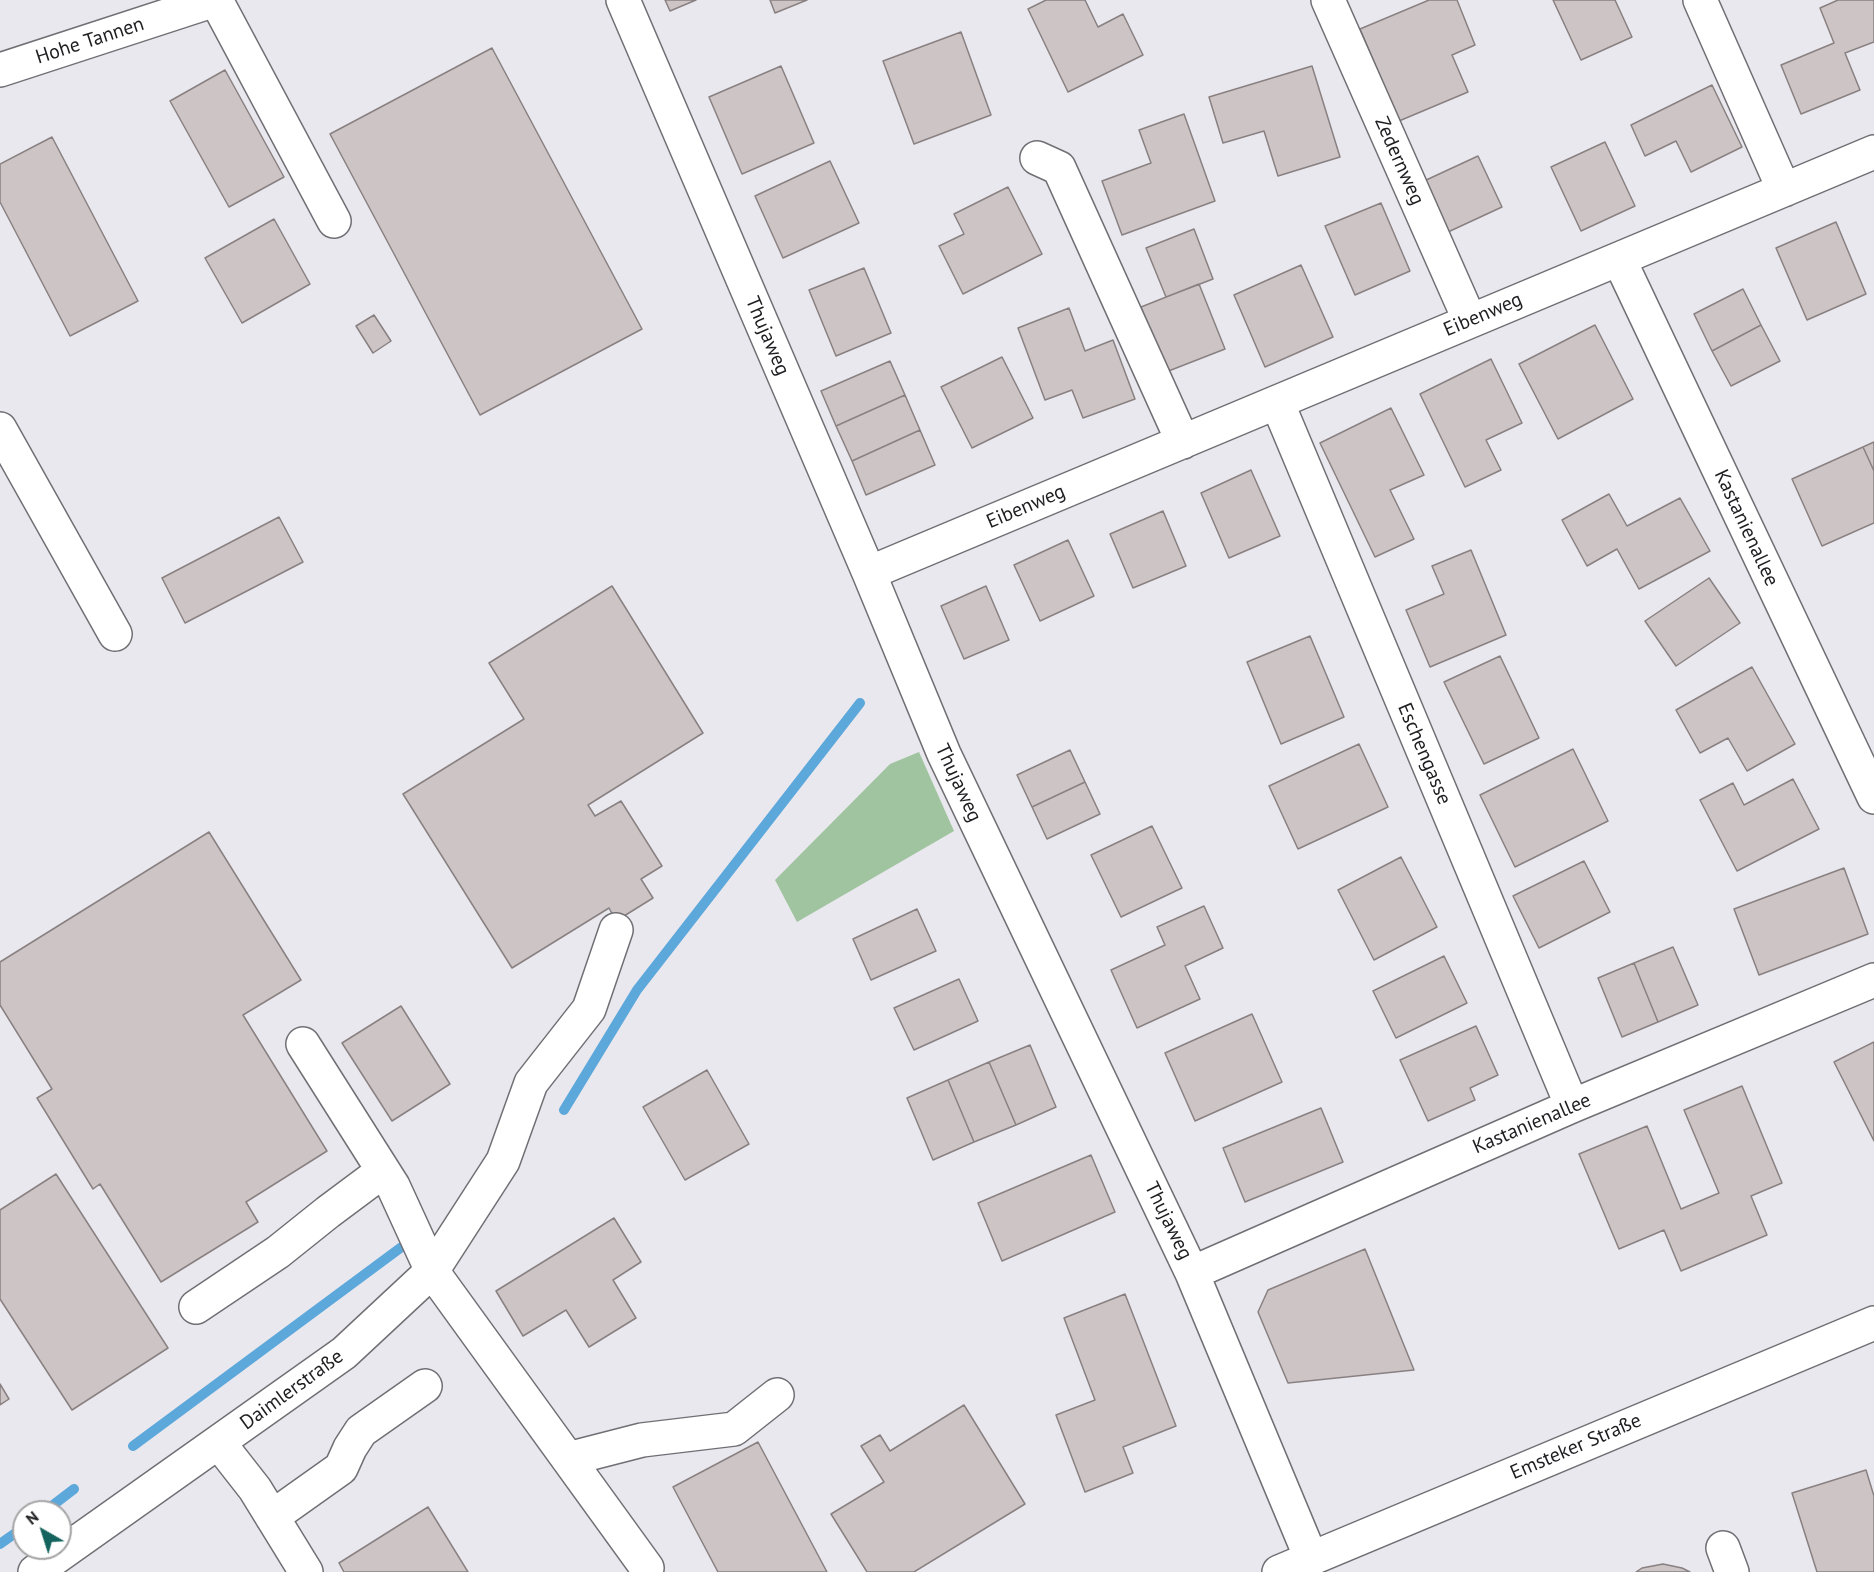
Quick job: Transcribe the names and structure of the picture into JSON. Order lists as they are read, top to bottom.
{
  "streets": {
    "street": [
      "Hohe Tannen",
      "Zedernweg",
      "Eibenweg",
      "Thujaweg",
      "Kastanienallee",
      "Eschengasse",
      "Daimlerstraße",
      "Emsteker Straße"
    ]
  },
  "crossings": [
    ["Zedernweg", "Eibenweg"],
    ["Eibenweg", "Thujaweg"],
    ["Eibenweg", "Kastanienallee"],
    ["Eibenweg", "Eschengasse"],
    ["Thujaweg", "Kastanienallee"],
    ["Thujaweg", "Emsteker Straße"],
    ["Kastanienallee", "Eschengasse"]
  ],
  "north": "top left"
}
